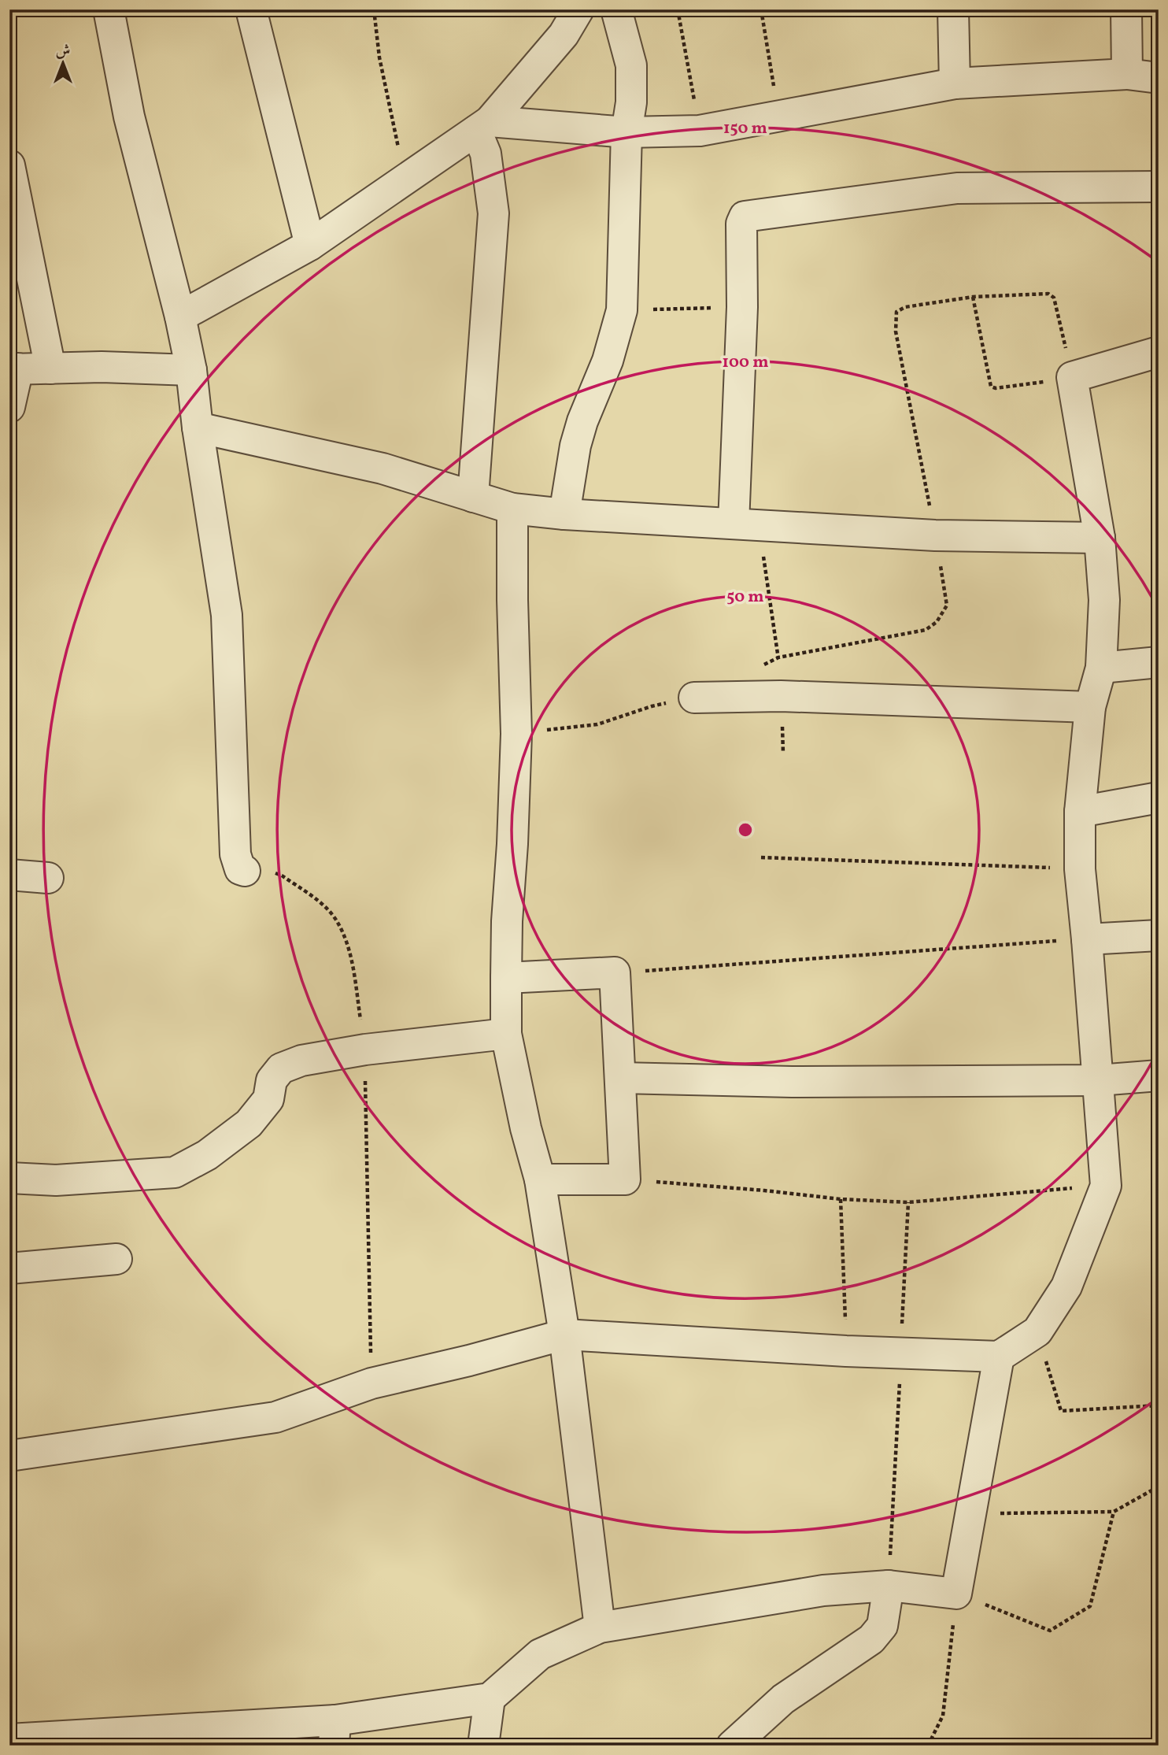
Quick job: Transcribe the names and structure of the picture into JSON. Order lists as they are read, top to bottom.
{
  "north": "top",
  "rings": ["150 m", "100 m", "50 m"]
}
